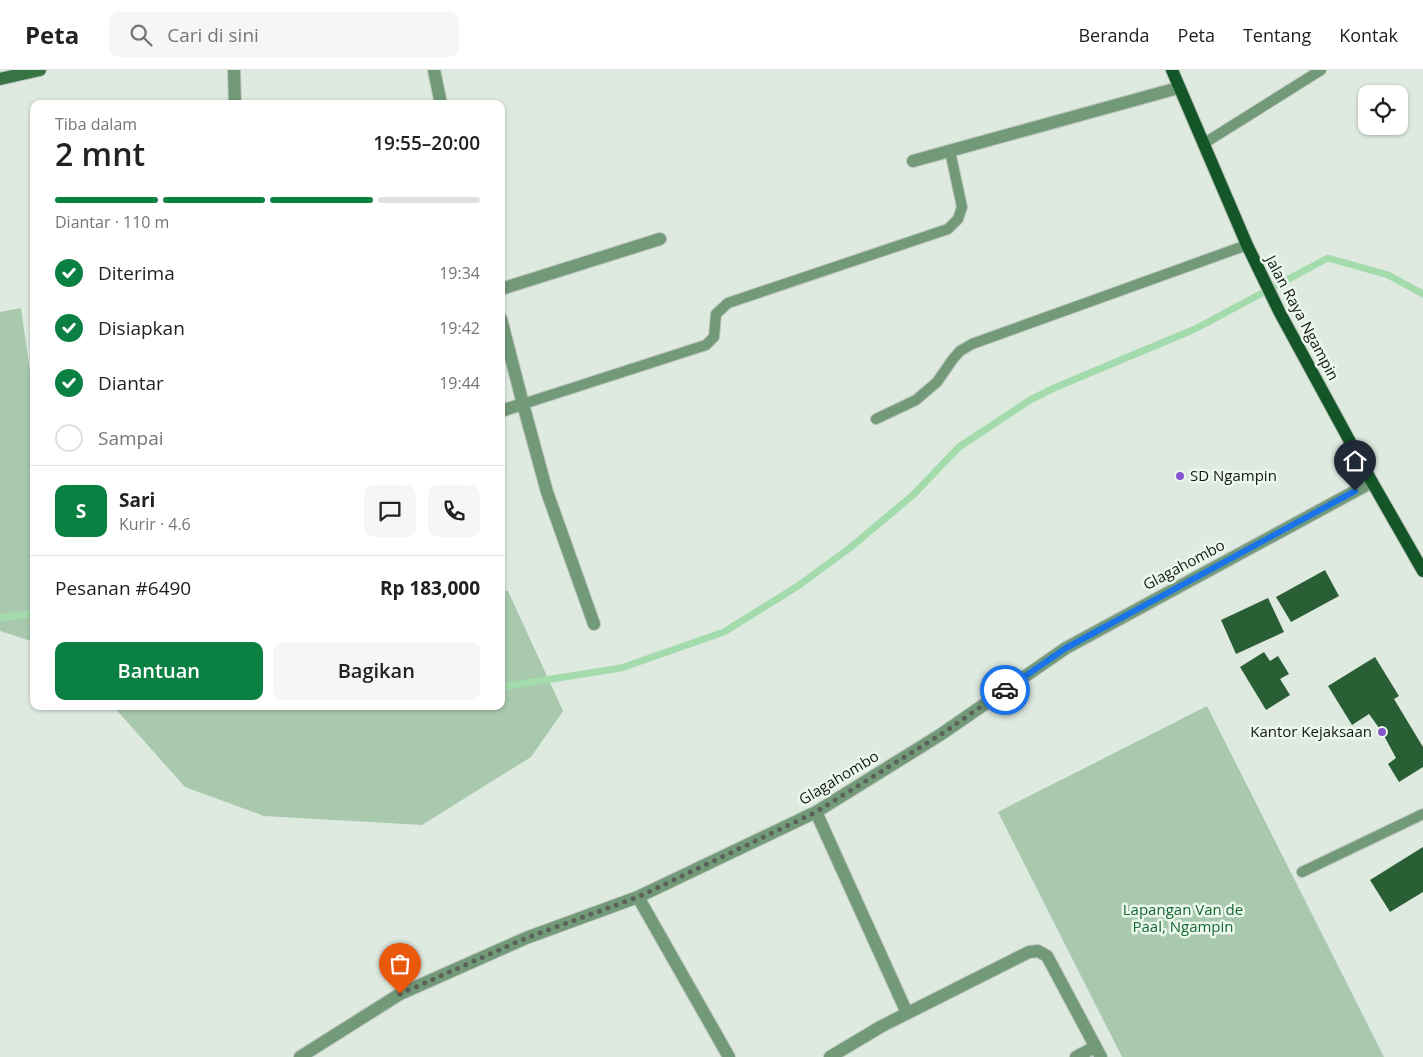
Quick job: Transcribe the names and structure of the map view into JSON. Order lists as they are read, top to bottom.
{
  "streets": {
    "main road": ["Jalan Raya Ngampin"],
    "street": ["Glagahombo"]
  },
  "crossings": [
    ["Jalan Raya Ngampin", "Glagahombo"]
  ],
  "parks": ["Lapangan Van de Paal, Ngampin"],
  "places": ["SD Ngampin", "Kantor Kejaksaan"],
  "page": {
    "header": "Peta",
    "search": "Cari di sini",
    "nav": [
      "Beranda",
      "Peta",
      "Tentang",
      "Kontak"
    ],
    "heading": ["2 mnt", "Tiba dalam", "19:55–20:00"],
    "panel": [
      "Sari",
      "Kurir · 4.6",
      "Pesanan #6490",
      "Rp 183,000"
    ],
    "bar": "Diantar · 110 m",
    "list": [
      ["Diterima", "19:34"],
      ["Disiapkan", "19:42"],
      ["Diantar", "19:44"],
      "Sampai"
    ],
    "round": "S",
    "buttons": ["Bantuan", "Bagikan"]
  }
}
